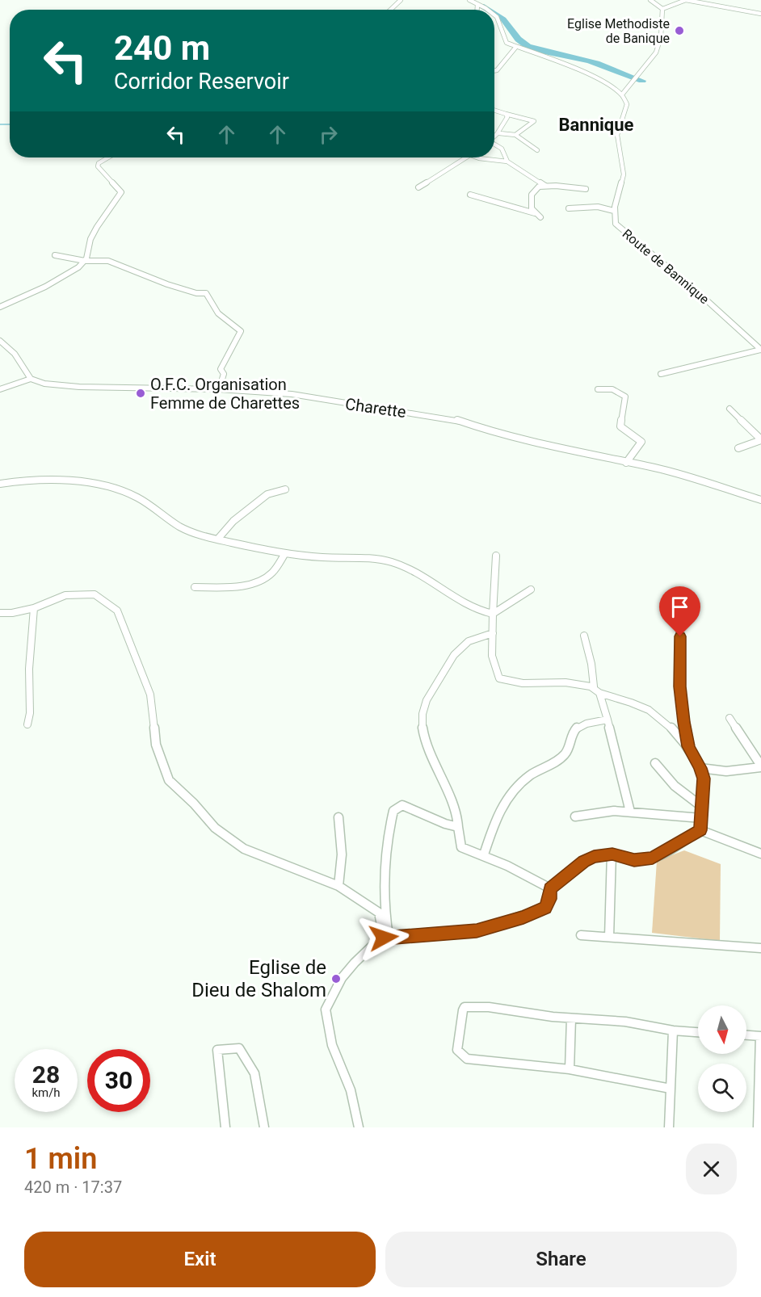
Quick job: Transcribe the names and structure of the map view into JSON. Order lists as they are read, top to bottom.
{
  "streets": {
    "street": ["Route de Bannique", "Charette"]
  },
  "districts": ["Bannique"],
  "places": ["Eglise Methodiste de Banique", "O.F.C. Organisation Femme de Charettes", "Eglise de Dieu de Shalom"],
  "north": "bottom",
  "page": {
    "turn": ["240 m", "Corridor Reservoir"],
    "speed": "28 km/h",
    "limit": "30",
    "heading": ["1 min", "420 m · 17:37"],
    "buttons": ["Exit", "Share"]
  }
}
